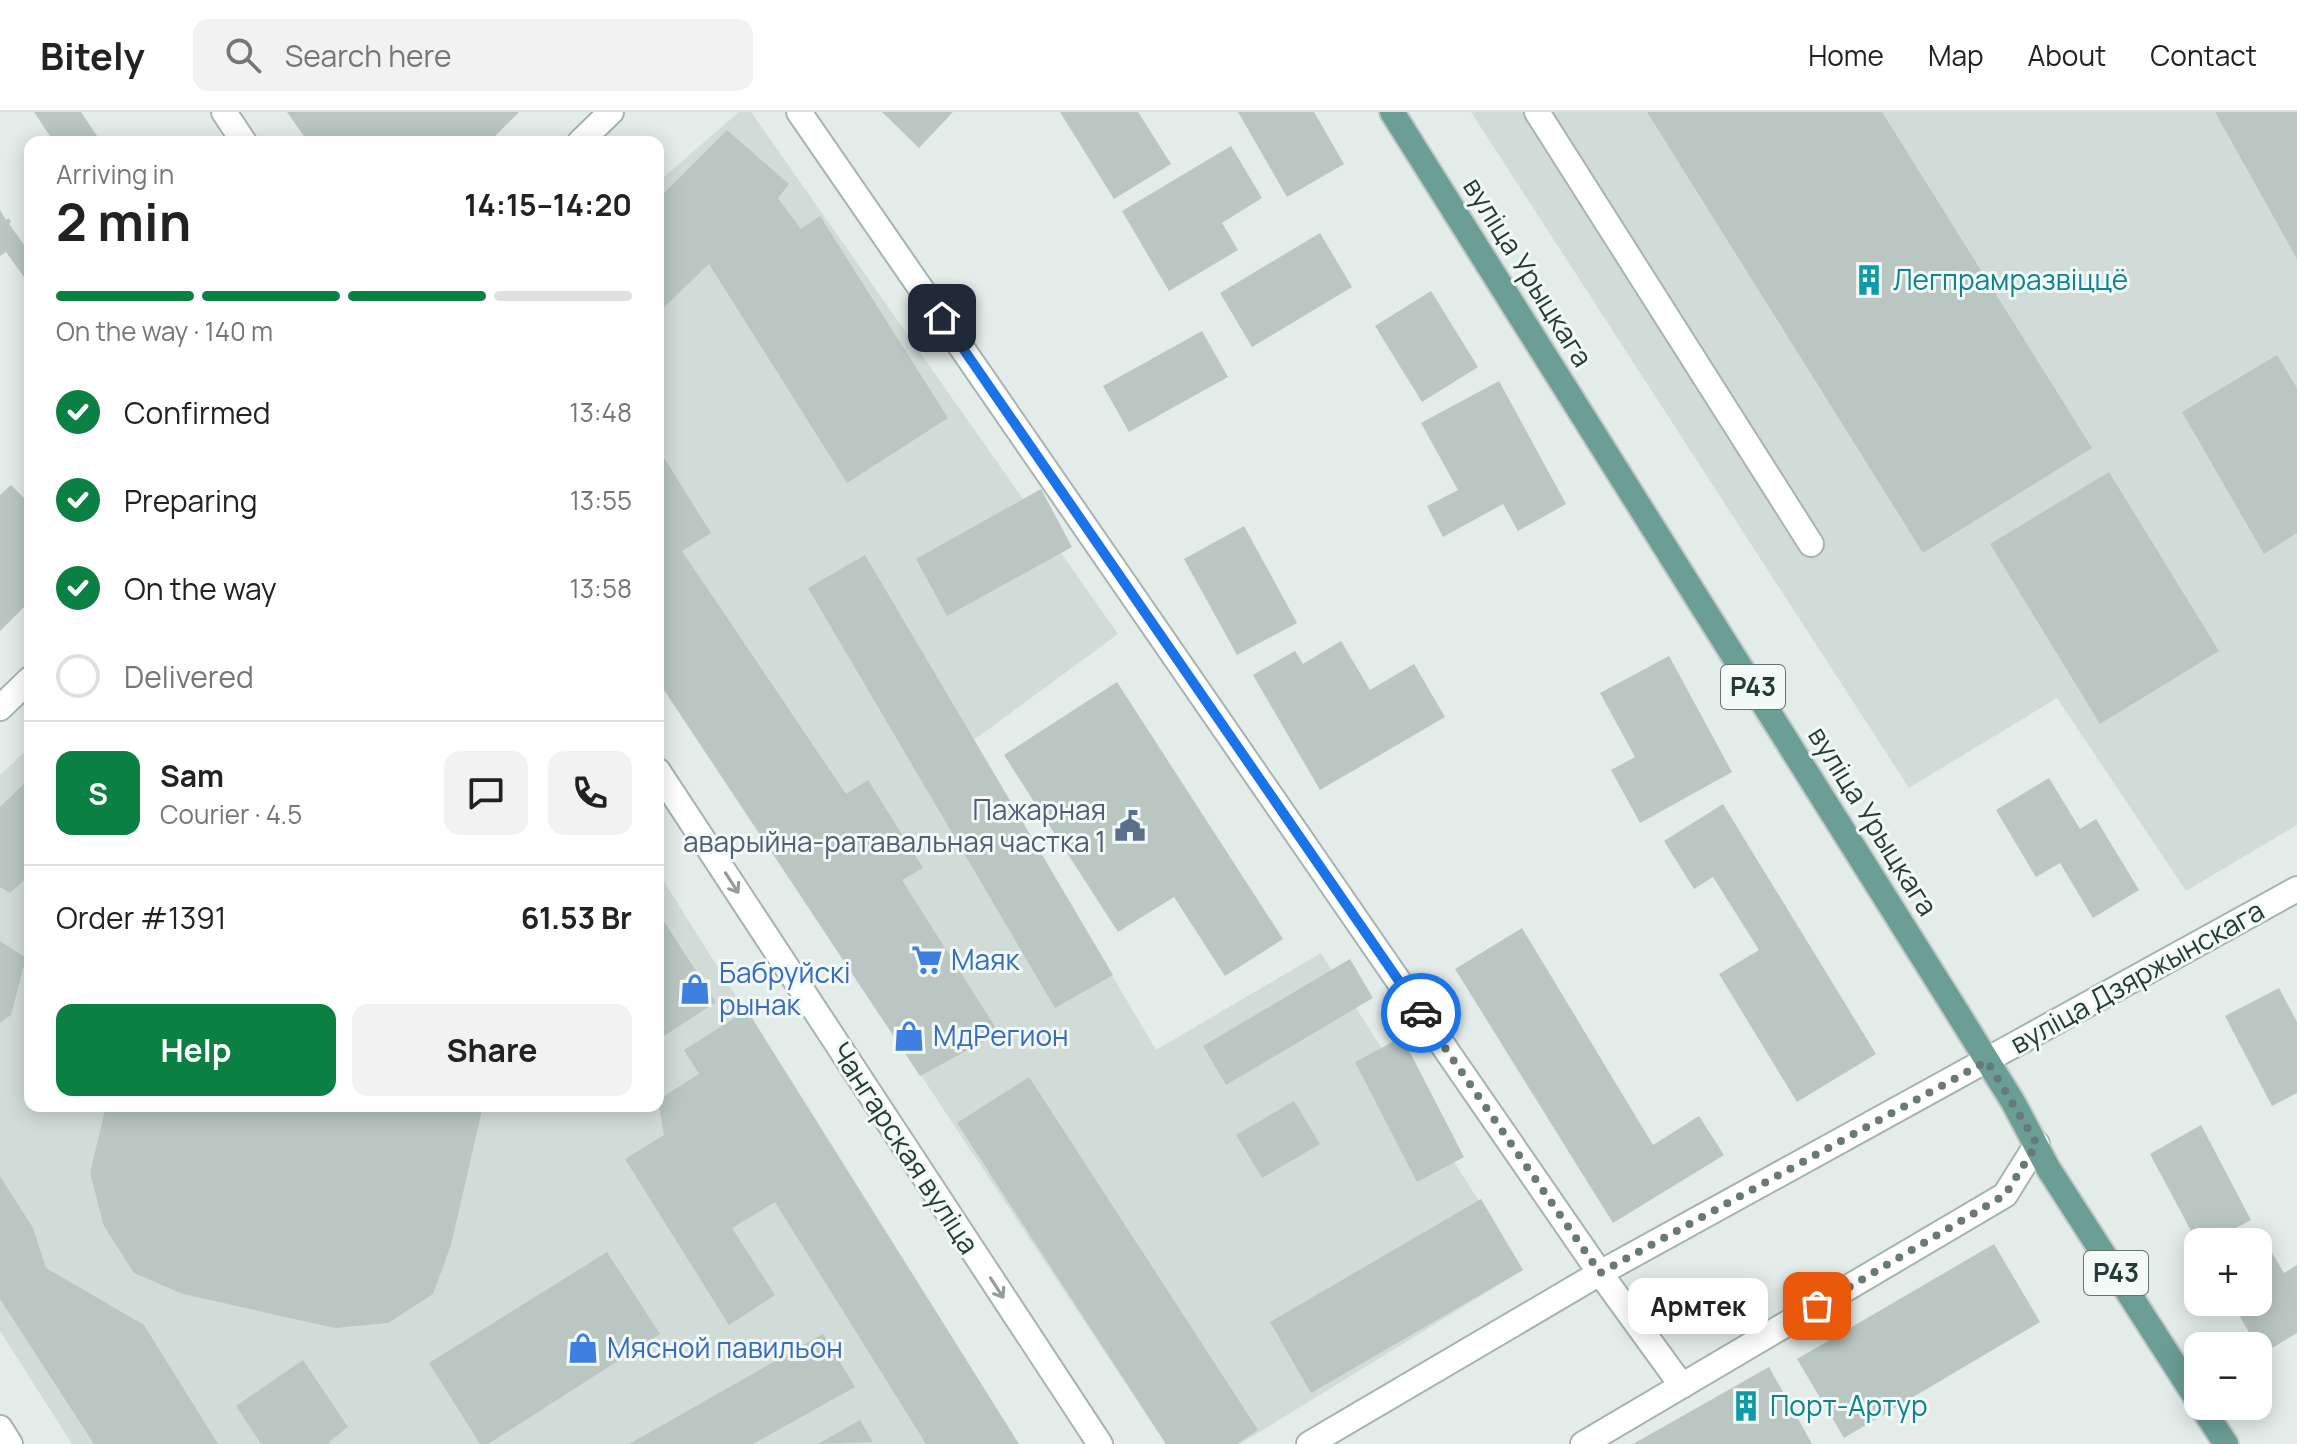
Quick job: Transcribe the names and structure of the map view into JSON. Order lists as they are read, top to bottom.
{
  "streets": {
    "main road": ["вуліца Урыцкага", "Р43"],
    "street": ["вуліца Дзяржынскага", "Чангарская вуліца"]
  },
  "crossings": [
    ["вуліца Урыцкага", "вуліца Дзяржынскага"]
  ],
  "one_way": ["Чангарская вуліца"],
  "places": {
    "building": ["Легпрамразвіццё", "Порт-Артур"],
    "public building": ["Пажарная аварыйна-ратавальная частка 1"],
    "supermarket": ["Маяк"],
    "shop": ["Бабруйскі рынак", "МдРегион", "Мясной павильон"],
    "other": ["Армтек"]
  },
  "page": {
    "header": "Bitely",
    "search": "Search here",
    "nav": [
      "Home",
      "Map",
      "About",
      "Contact"
    ],
    "heading": ["2 min", "Arriving in", "14:15–14:20"],
    "panel": [
      "Sam",
      "Courier · 4.5",
      "Order #1391",
      "61.53 Br"
    ],
    "bar": "On the way · 140 m",
    "list": [
      ["Confirmed", "13:48"],
      ["Preparing", "13:55"],
      ["On the way", "13:58"],
      "Delivered"
    ],
    "round": "S",
    "buttons": ["Help", "Share"],
    "map_buttons": ["+", "−"],
    "bubble": "Армтек"
  }
}
